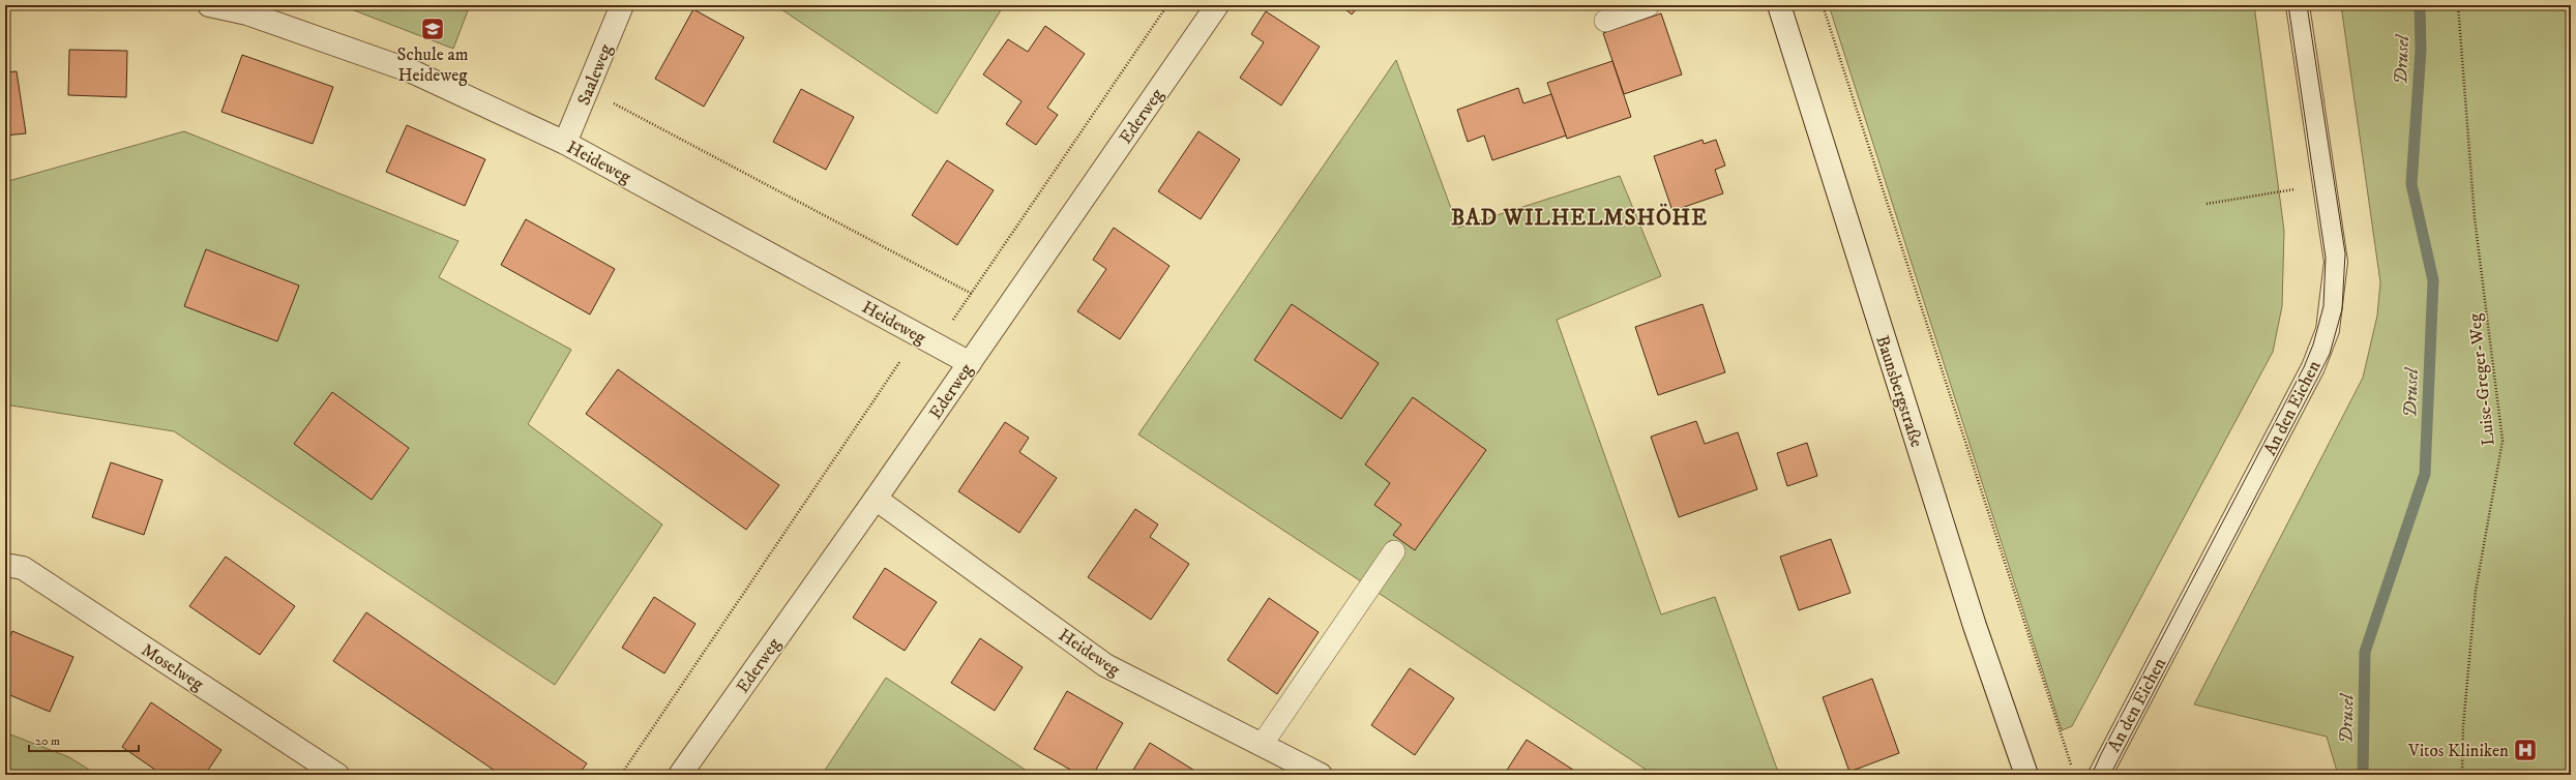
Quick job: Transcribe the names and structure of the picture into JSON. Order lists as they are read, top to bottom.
{
  "streets": {
    "street": [
      "Saaleweg",
      "Ederweg",
      "Heideweg",
      "Baunsbergstraße",
      "An den Eichen",
      "Moselweg"
    ],
    "path": ["Luise-Greger-Weg"]
  },
  "crossings": [
    ["Saaleweg", "Heideweg"],
    ["Ederweg", "Heideweg"]
  ],
  "districts": ["BAD WILHELMSHÖHE"],
  "water": ["Drusel"],
  "places": {
    "school or university": ["Schule am Heideweg"],
    "hospital": ["Vitos Kliniken"]
  },
  "scale_bar": "20 m"
}
